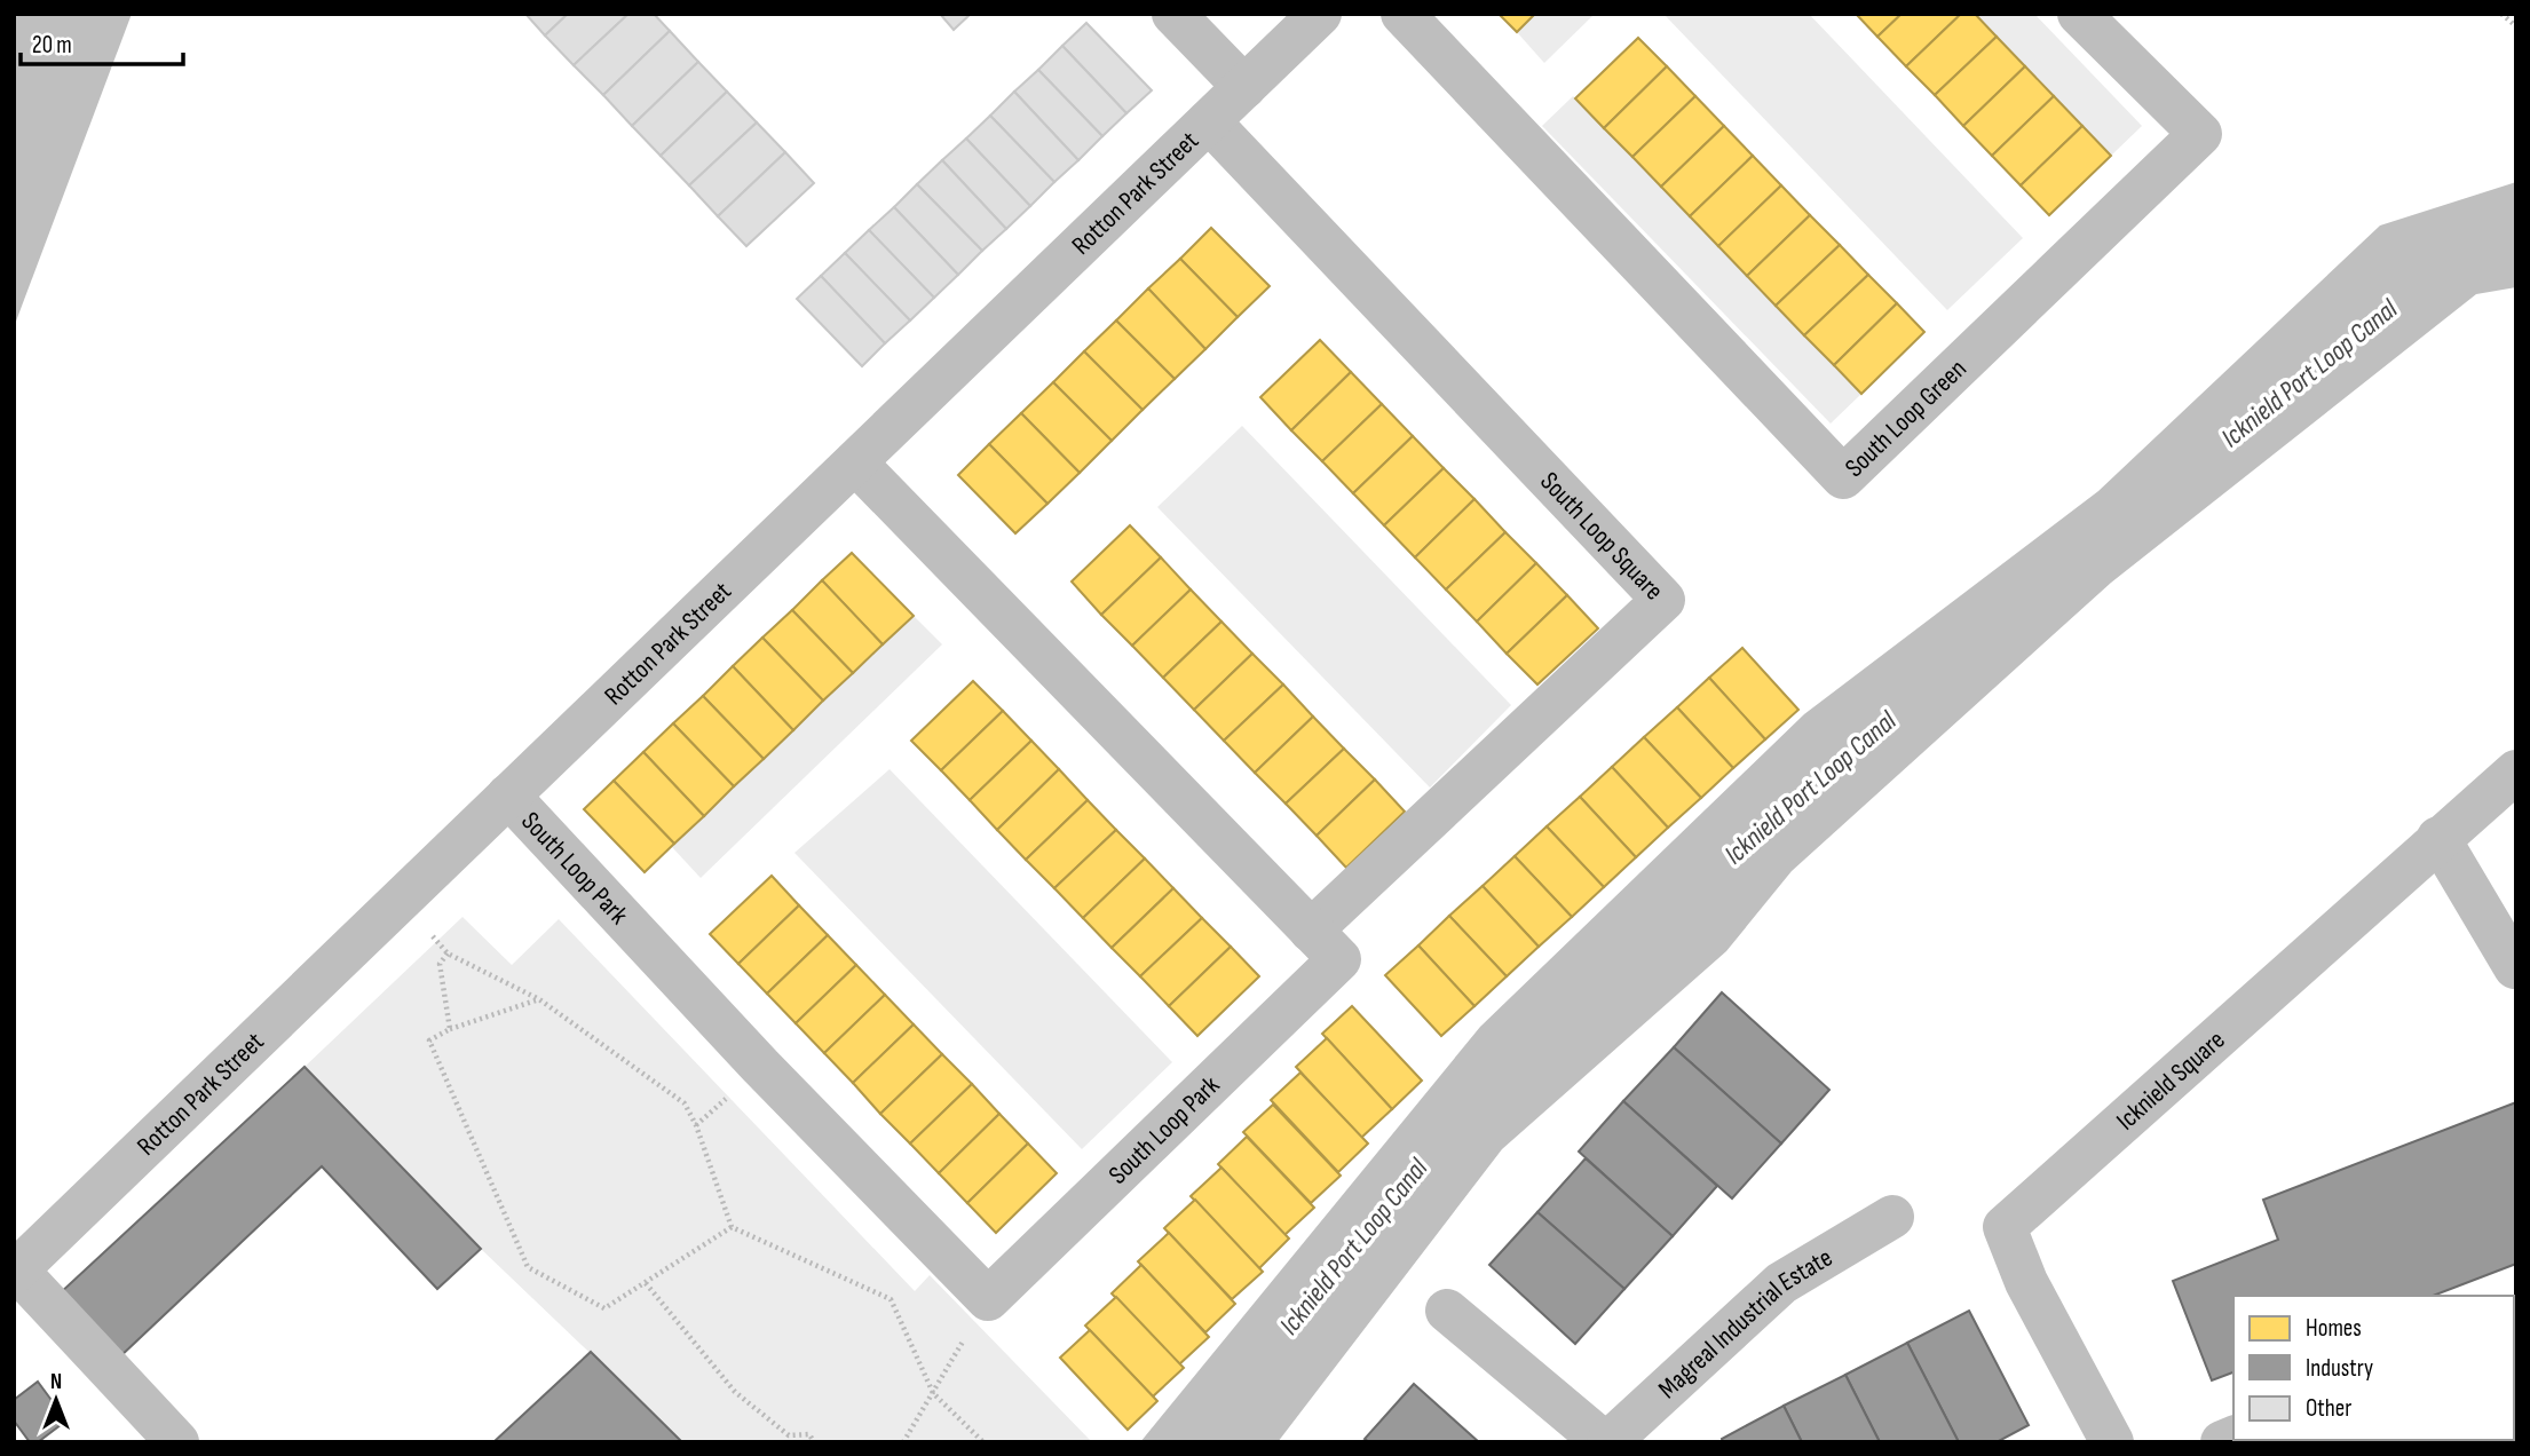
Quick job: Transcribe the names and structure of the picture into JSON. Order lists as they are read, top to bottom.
{
  "streets": {
    "street": [
      "Rotton Park Street",
      "South Loop Green",
      "South Loop Square",
      "South Loop Park",
      "Icknield Square",
      "Magreal Industrial Estate"
    ]
  },
  "crossings": [
    ["Rotton Park Street", "South Loop Square"],
    ["Rotton Park Street", "South Loop Park"],
    ["South Loop Square", "South Loop Park"]
  ],
  "water": ["Icknield Port Loop Canal"],
  "legend": ["Homes", "Industry", "Other"],
  "scale_bar": "20 m",
  "north": "top"
}
